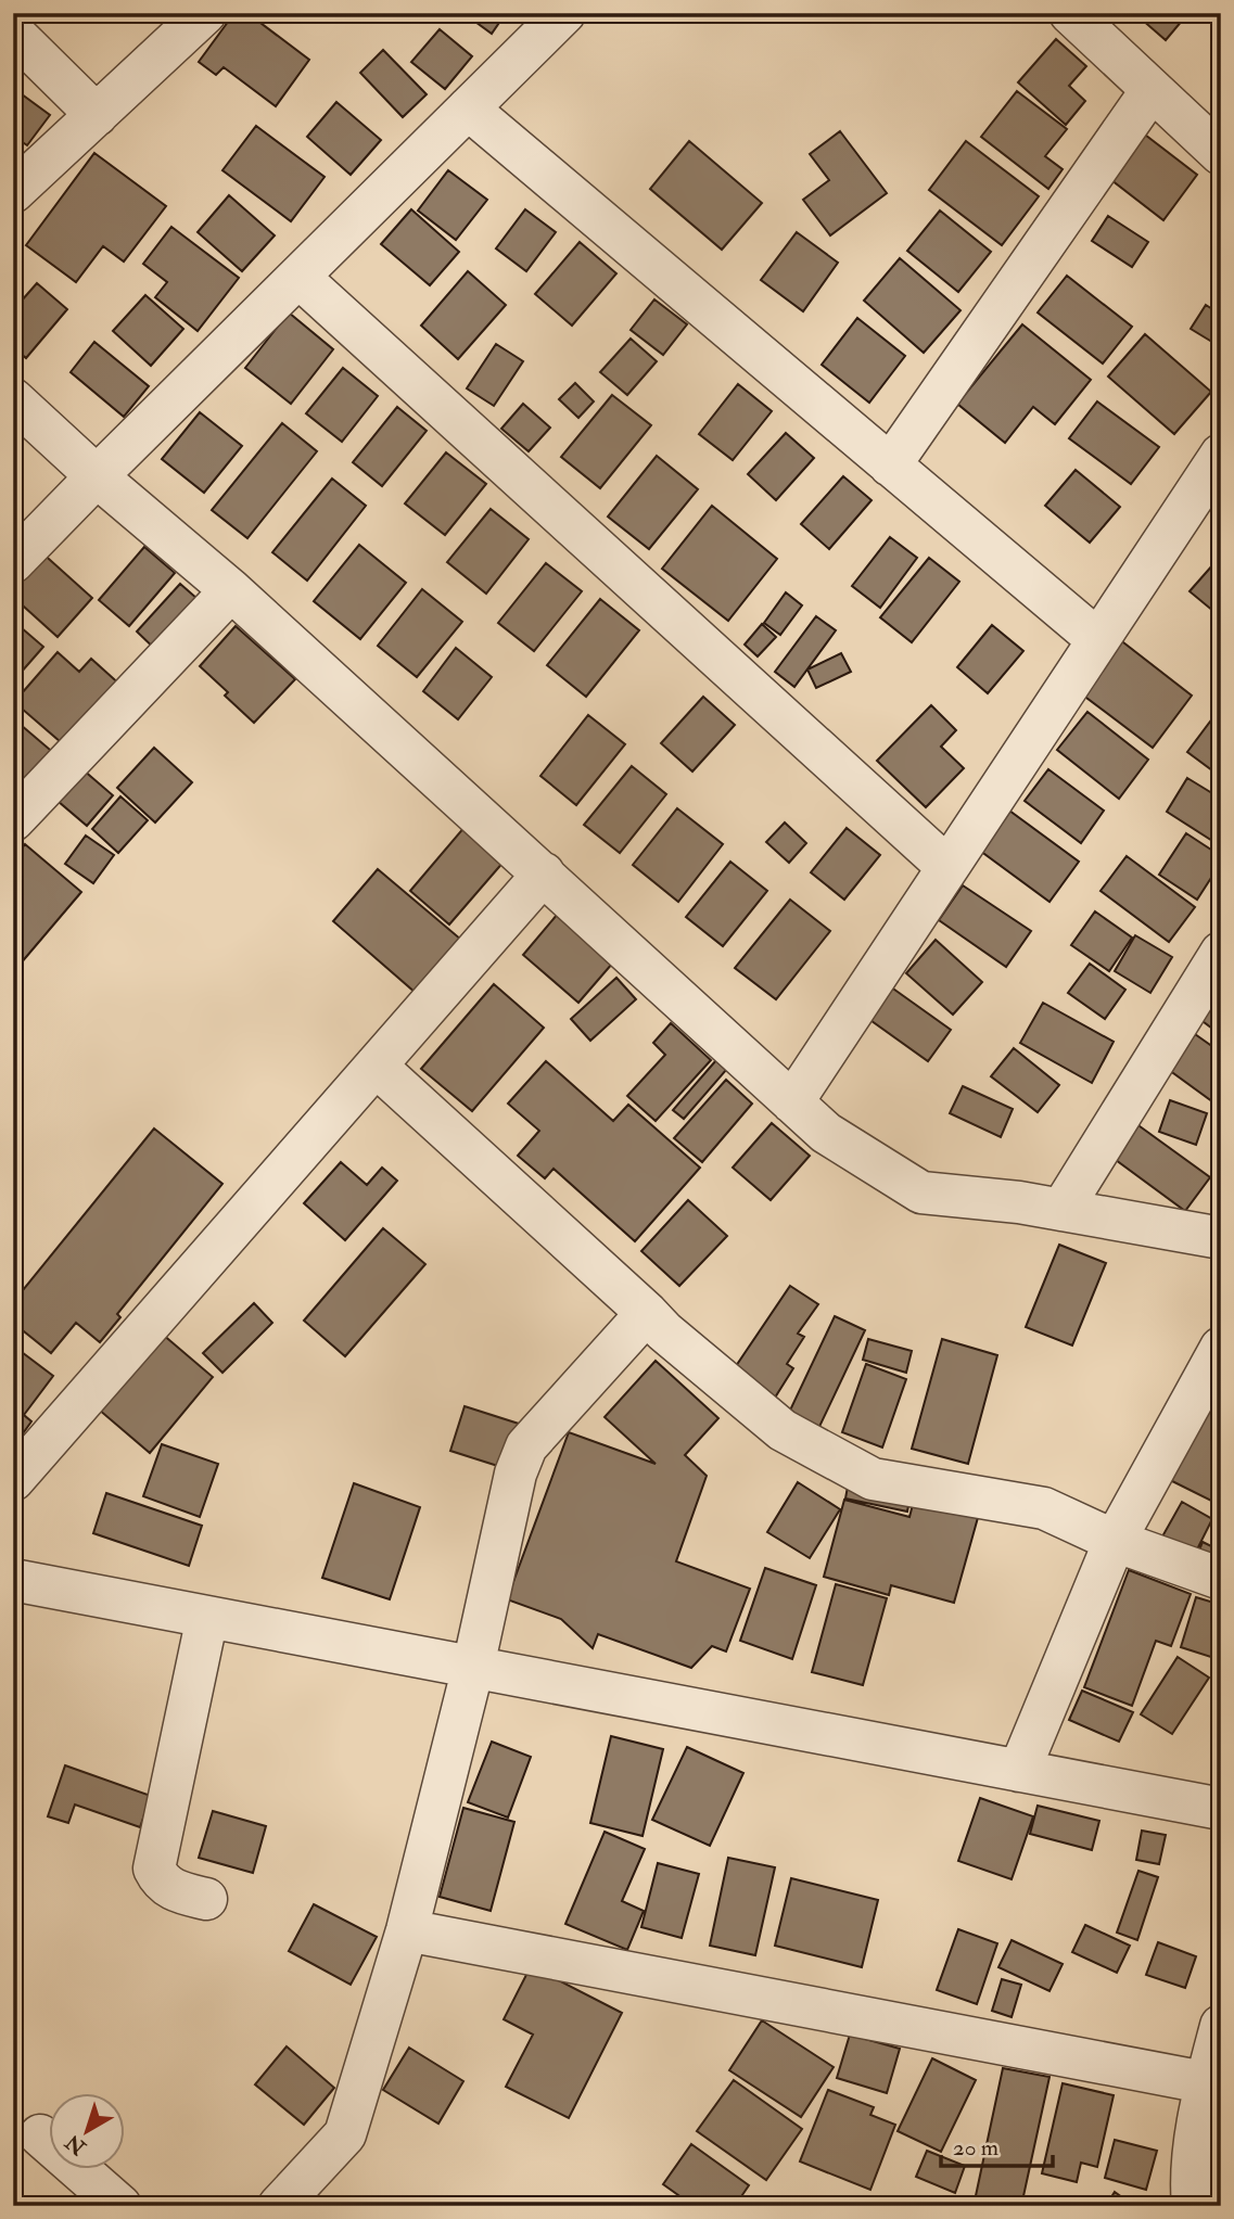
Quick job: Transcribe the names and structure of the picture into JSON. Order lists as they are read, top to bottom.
{
  "scale_bar": "20 m",
  "north": "bottom left"
}
